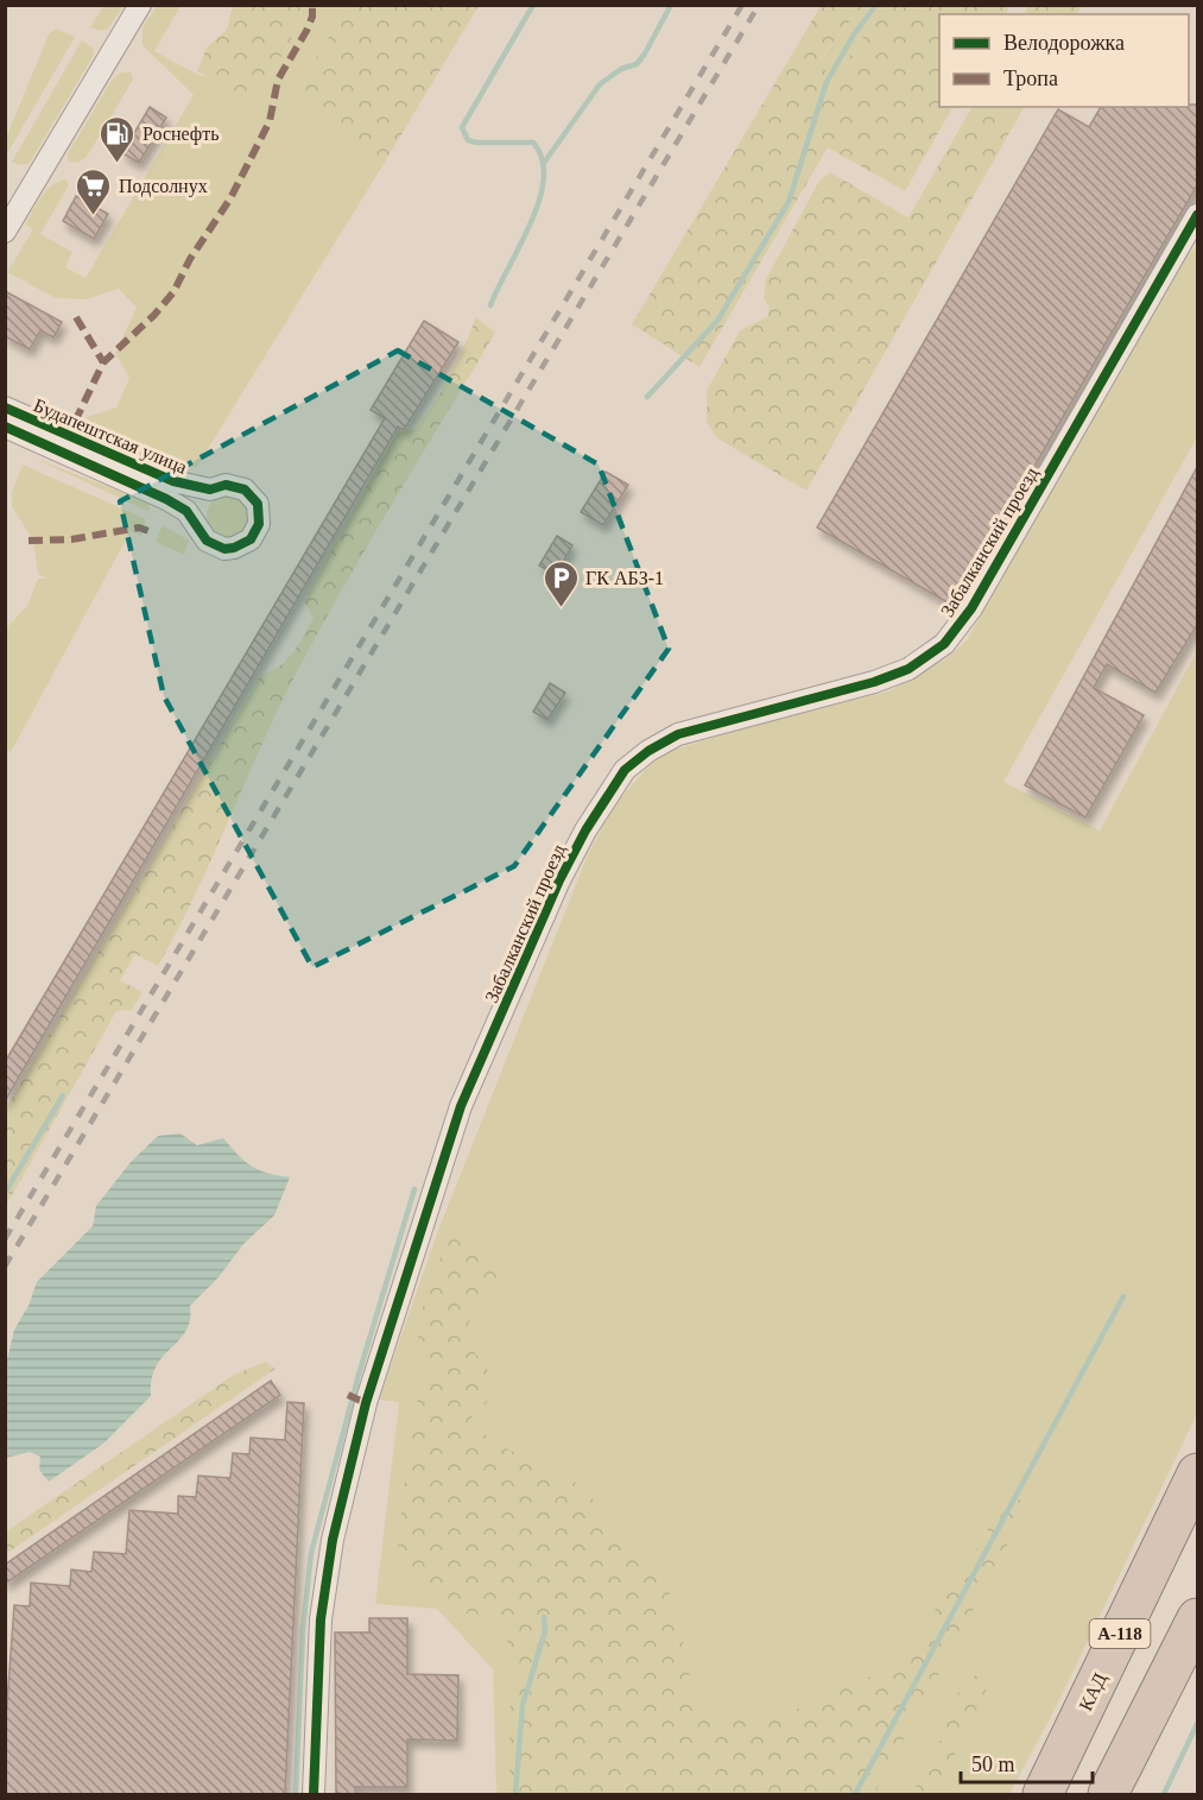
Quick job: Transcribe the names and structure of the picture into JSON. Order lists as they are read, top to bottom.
{
  "streets": {
    "highway": ["А-118", "КАД"],
    "street": ["Будапештская улица", "Забалканский проезд"]
  },
  "places": {
    "fuel station": ["Роснефть"],
    "supermarket": ["Подсолнух"],
    "parking": ["ГК АБЗ-1"]
  },
  "legend": ["Велодорожка", "Тропа"],
  "scale_bar": "50 m"
}
